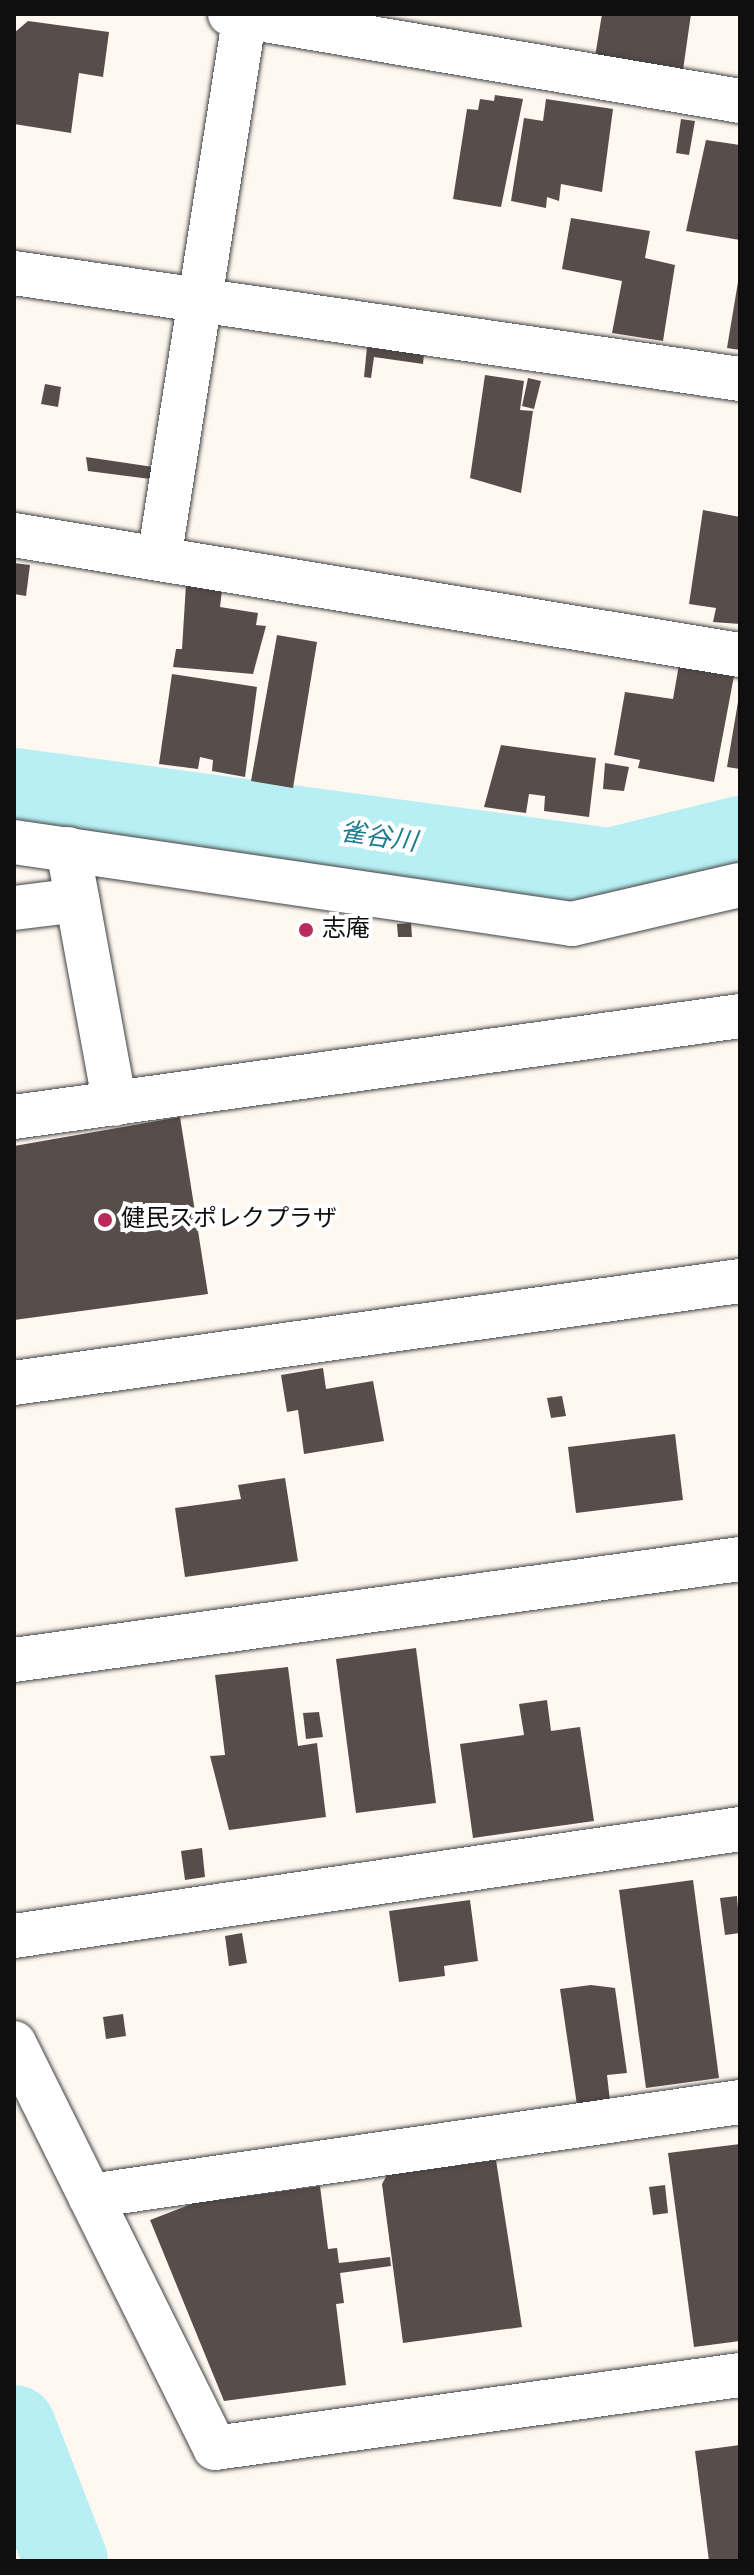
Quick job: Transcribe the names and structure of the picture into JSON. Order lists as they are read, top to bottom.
{
  "water": ["雀谷川"],
  "places": ["志庵", "健民スポレクプラザ"]
}
